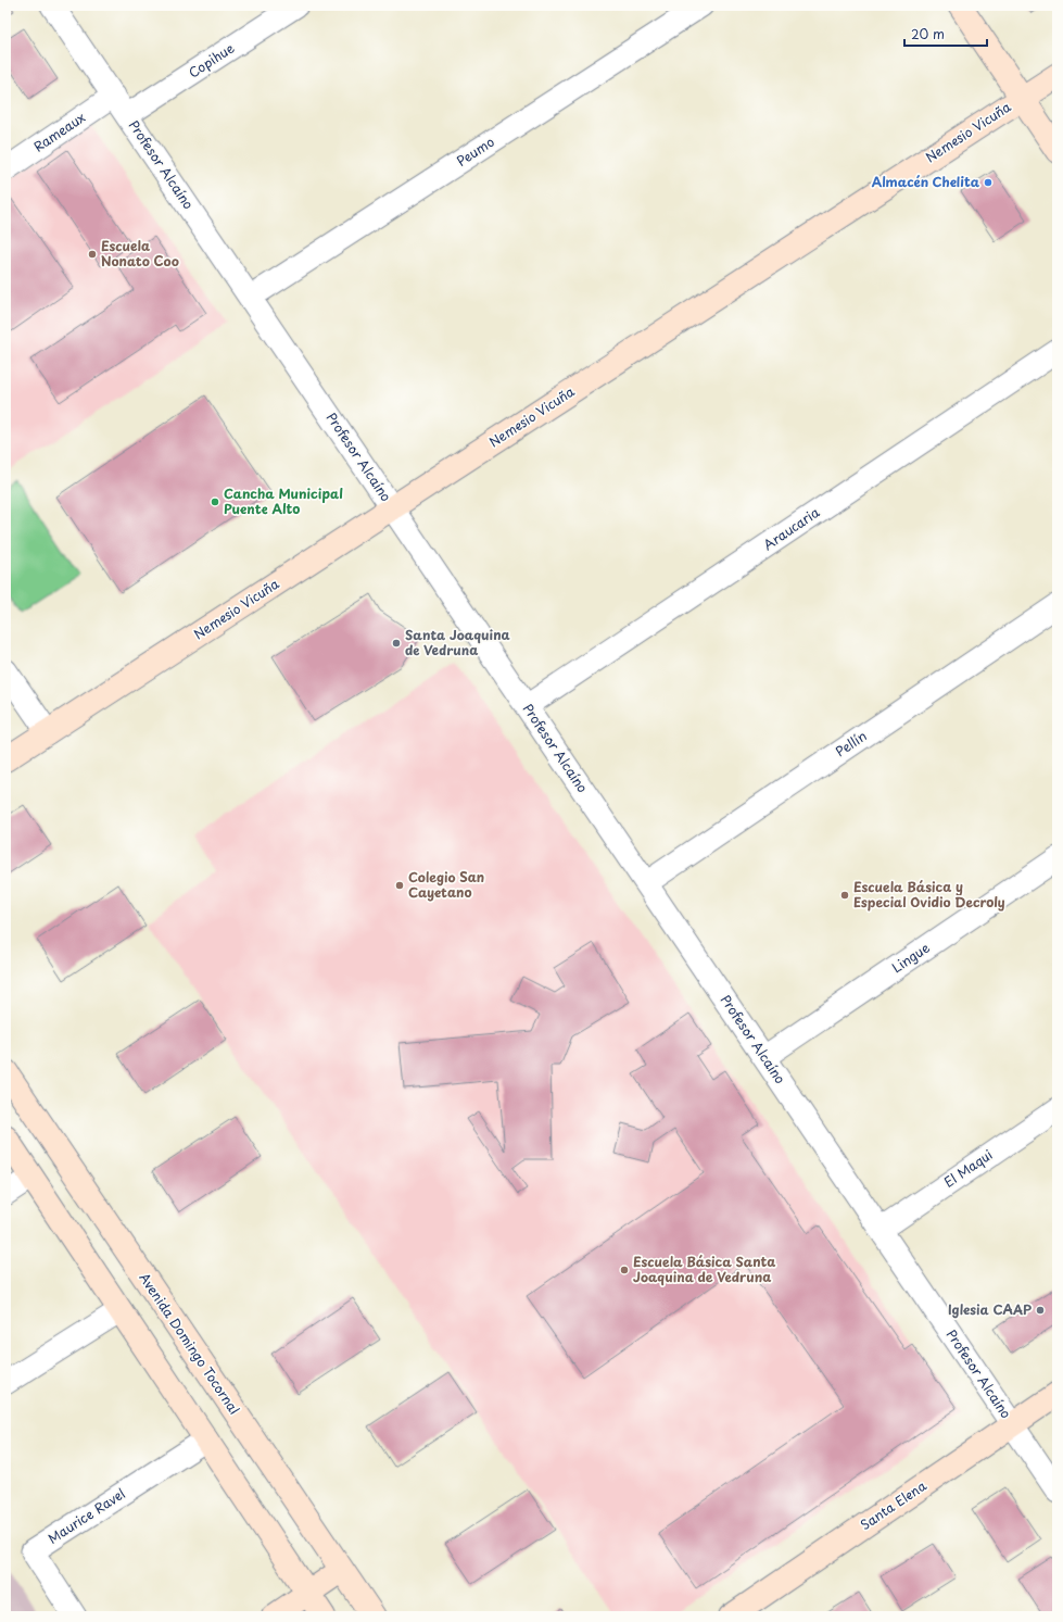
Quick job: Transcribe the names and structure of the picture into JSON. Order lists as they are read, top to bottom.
{
  "streets": {
    "street": [
      "Copihue",
      "Rameaux",
      "Nemesio Vicuña",
      "Peumo",
      "Profesor Alcaíno",
      "Araucaria",
      "Pellín",
      "Lingue",
      "El Maqui",
      "Avenida Domingo Tocornal",
      "Santa Elena",
      "Maurice Ravel"
    ]
  },
  "crossings": [
    ["Copihue", "Profesor Alcaíno"],
    ["Rameaux", "Profesor Alcaíno"],
    ["Nemesio Vicuña", "Profesor Alcaíno"],
    ["Peumo", "Profesor Alcaíno"],
    ["Profesor Alcaíno", "Araucaria"],
    ["Profesor Alcaíno", "Pellín"],
    ["Profesor Alcaíno", "Lingue"],
    ["Profesor Alcaíno", "El Maqui"],
    ["Profesor Alcaíno", "Santa Elena"]
  ],
  "places": [
    "Almacén Chelita",
    "Escuela Nonato Coo",
    "Cancha Municipal Puente Alto",
    "Santa Joaquina de Vedruna",
    "Colegio San Cayetano",
    "Escuela Básica y Especial Ovidio Decroly",
    "Escuela Básica Santa Joaquina de Vedruna",
    "Iglesia CAAP"
  ],
  "scale_bar": "20 m"
}
